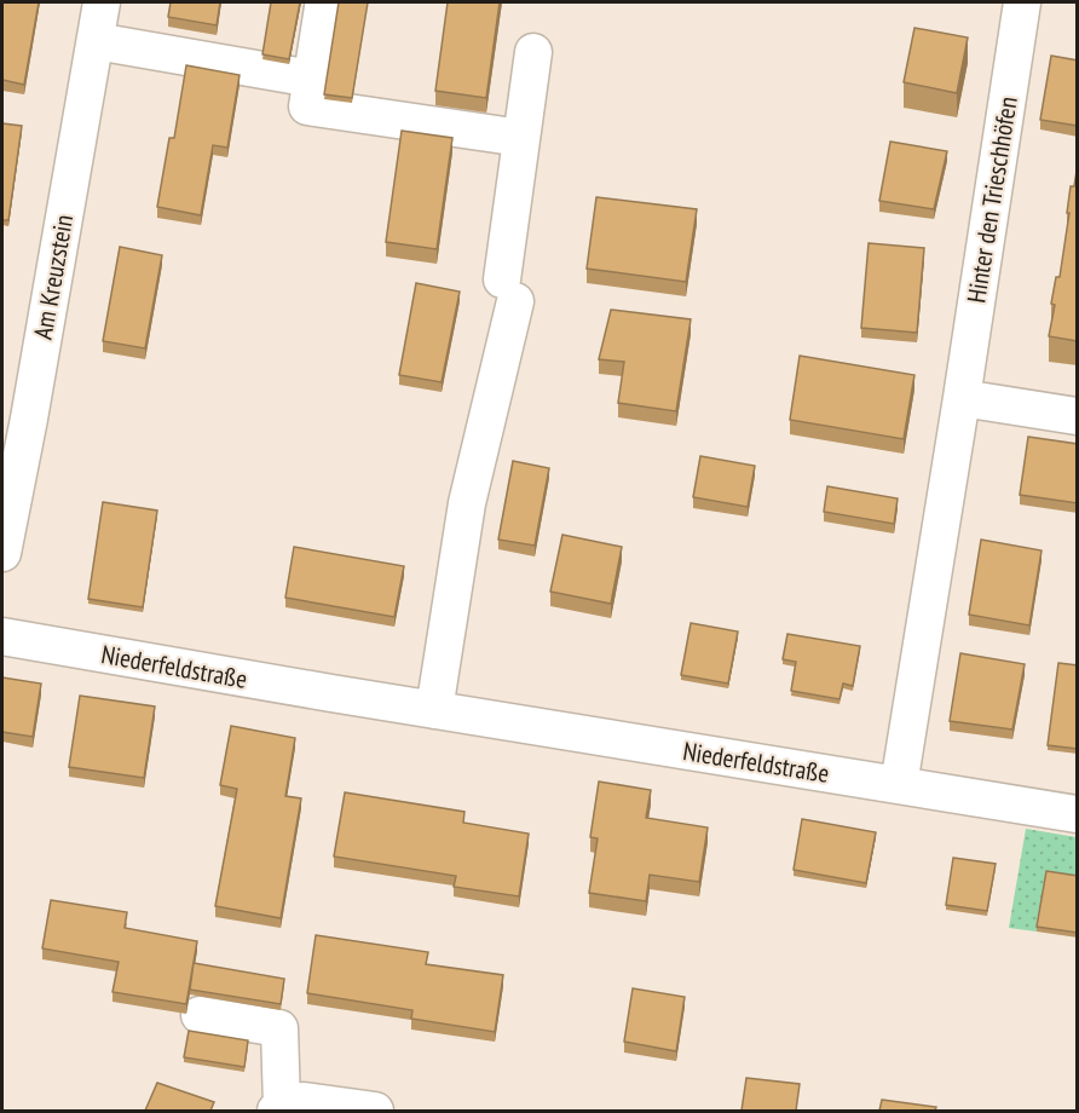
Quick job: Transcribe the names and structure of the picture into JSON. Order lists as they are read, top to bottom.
{
  "streets": {
    "street": ["Hinter den Trieschhöfen", "Am Kreuzstein", "Niederfeldstraße"]
  },
  "crossings": [
    ["Hinter den Trieschhöfen", "Niederfeldstraße"]
  ]
}
